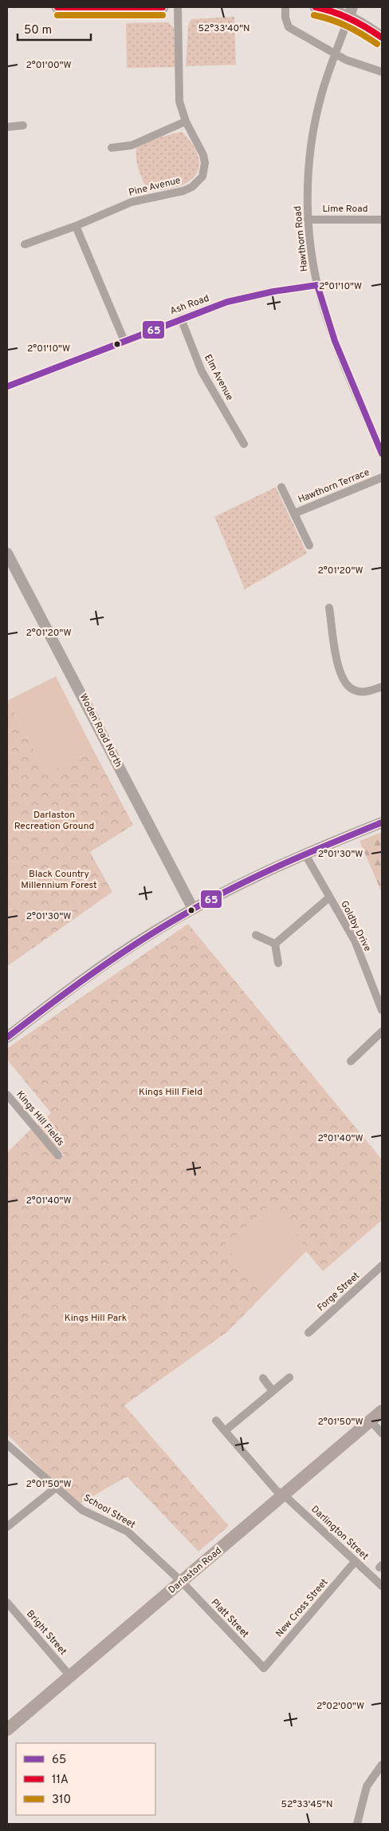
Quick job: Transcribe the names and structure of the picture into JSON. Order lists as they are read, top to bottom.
{
  "streets": {
    "main road": ["Darlaston Road"],
    "street": [
      "Pine Avenue",
      "Lime Road",
      "Hawthorn Road",
      "Ash Road",
      "Elm Avenue",
      "Hawthorn Terrace",
      "Woden Road North",
      "Goldby Drive",
      "Kings Hill Fields",
      "Forge Street",
      "School Street",
      "Darlington Street",
      "New Cross Street",
      "Platt Street",
      "Bright Street"
    ]
  },
  "crossings": [
    ["Lime Road", "Hawthorn Road"],
    ["Hawthorn Road", "Ash Road"],
    ["Ash Road", "Elm Avenue"],
    ["School Street", "Darlaston Road"],
    ["School Street", "Platt Street"],
    ["Darlington Street", "Darlaston Road"],
    ["Darlington Street", "New Cross Street"],
    ["Darlaston Road", "Platt Street"],
    ["Darlaston Road", "Bright Street"],
    ["New Cross Street", "Platt Street"]
  ],
  "parks": [
    "Darlaston Recreation Ground",
    "Black Country Millennium Forest",
    "Kings Hill Field",
    "Kings Hill Park"
  ],
  "lines": ["transit line 11A", "transit line 310", "transit line 65"],
  "legend": ["65", "11A", "310"],
  "scale_bar": "50 m",
  "coordinates": [
    "52°33'40\"N",
    "2°01'00\"W",
    "2°01'10\"W",
    "2°01'20\"W",
    "2°01'30\"W",
    "2°01'40\"W",
    "2°01'50\"W",
    "2°02'00\"W",
    "52°33'45\"N"
  ]
}
